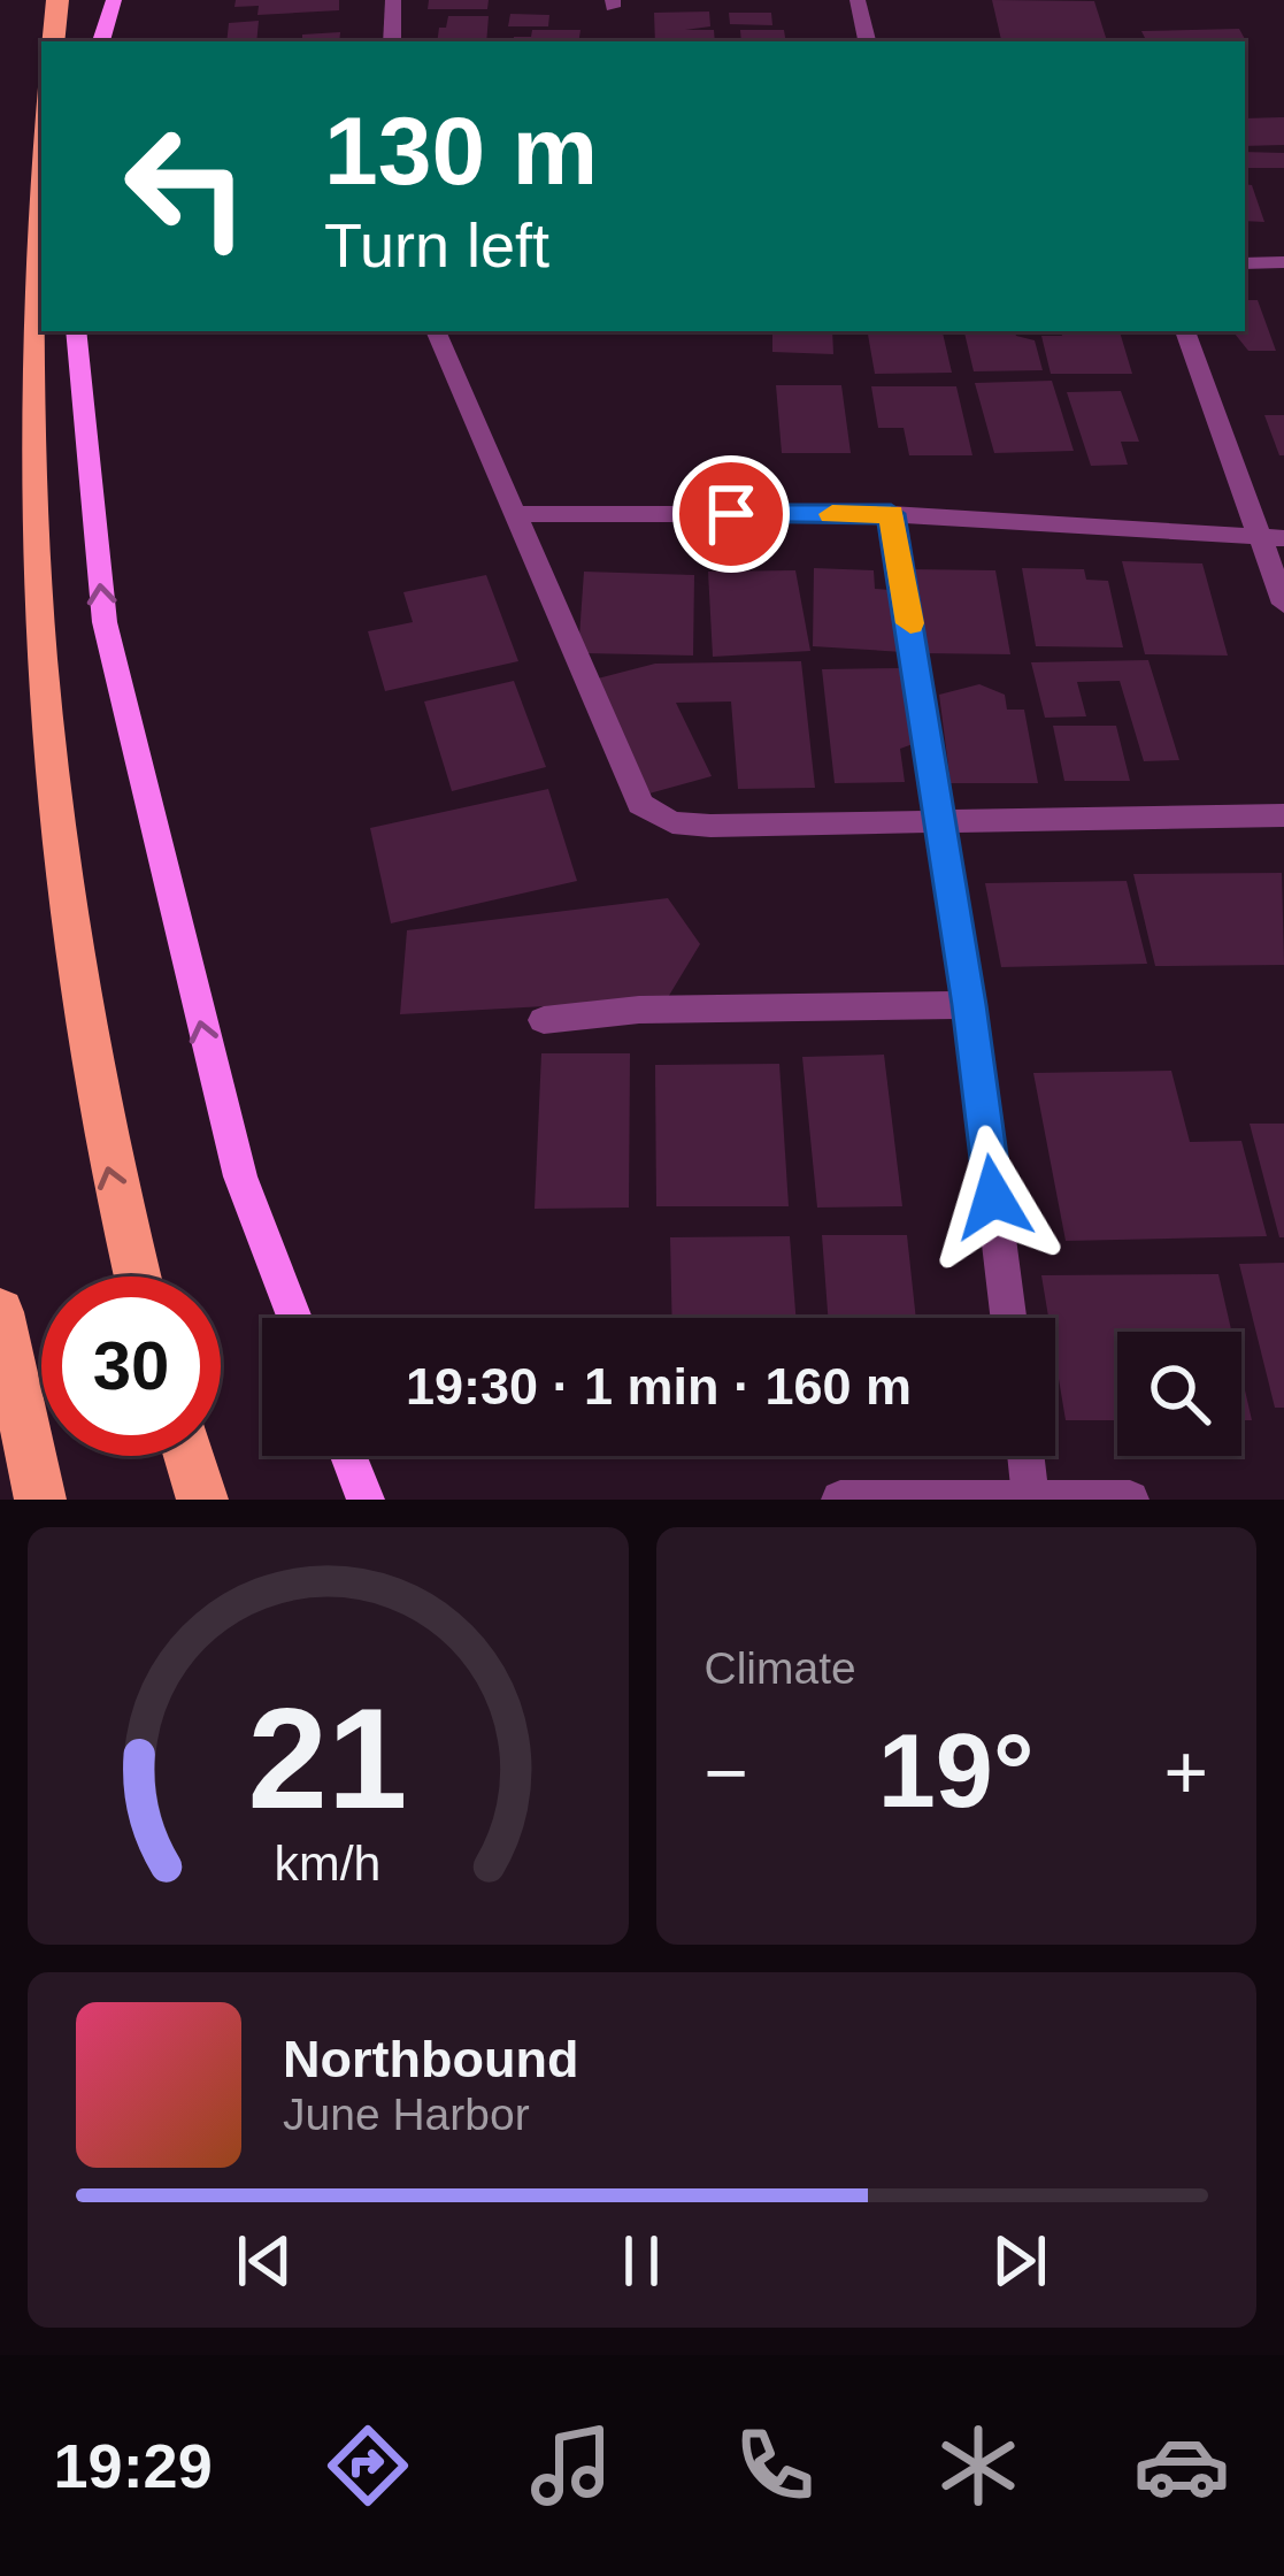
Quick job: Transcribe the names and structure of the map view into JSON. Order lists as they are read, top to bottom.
{
  "page": {
    "turn": ["130 m", "Turn left"],
    "limit": "30",
    "trip": "19:30 · 1 min · 160 m",
    "tile": "Climate",
    "heat": ["−", "19°", "+"],
    "song": ["Northbound", "June Harbor"],
    "tabs": "19:29",
    "gauge": ["21", "km/h"]
  }
}
